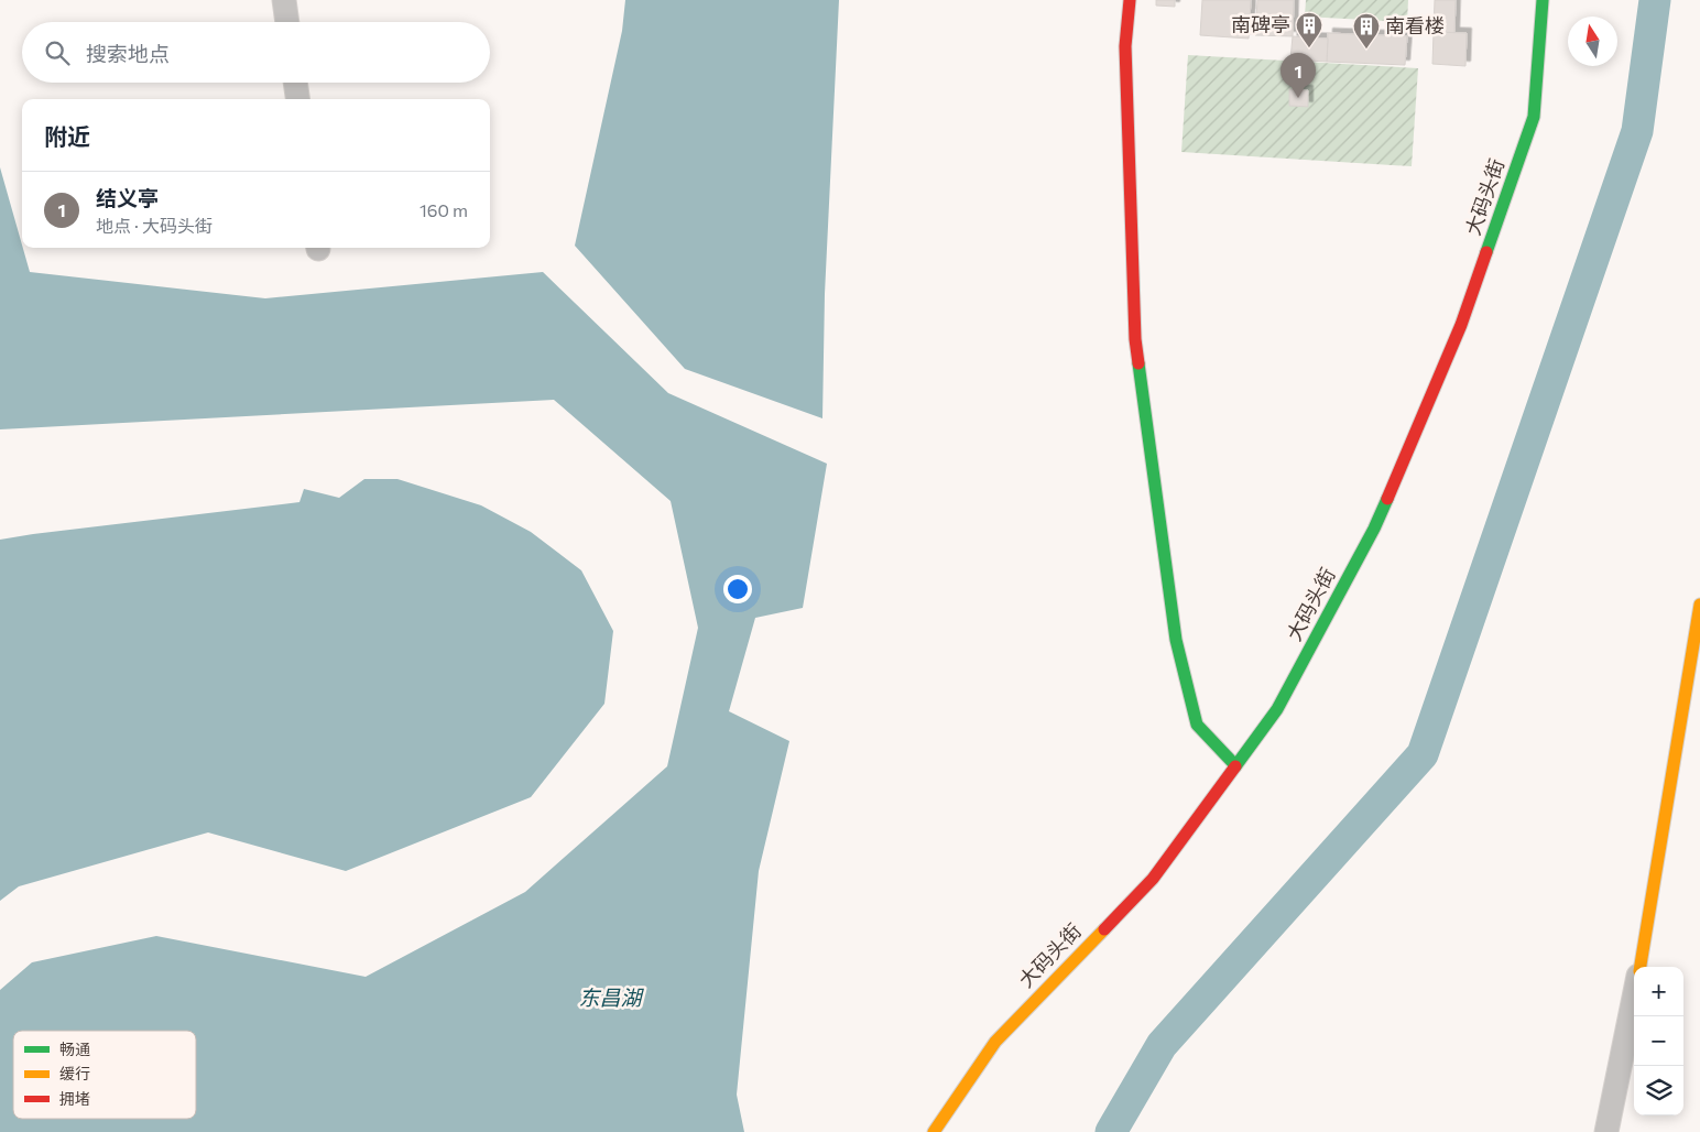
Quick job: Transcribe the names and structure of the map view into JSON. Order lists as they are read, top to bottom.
{
  "streets": {
    "street": ["大码头街"]
  },
  "water": ["东昌湖"],
  "places": {
    "building": ["南碑亭", "南看楼"]
  },
  "legend": ["畅通", "缓行", "拥堵"],
  "north": "top",
  "page": {
    "search": "搜索地点",
    "pins": "1",
    "heading": "附近",
    "list": [
      {
        "mark": "1",
        "name": "结义亭",
        "note": "地点 · 大码头街",
        "value": "160 m"
      }
    ],
    "map_buttons": ["+", "−"]
  }
}
